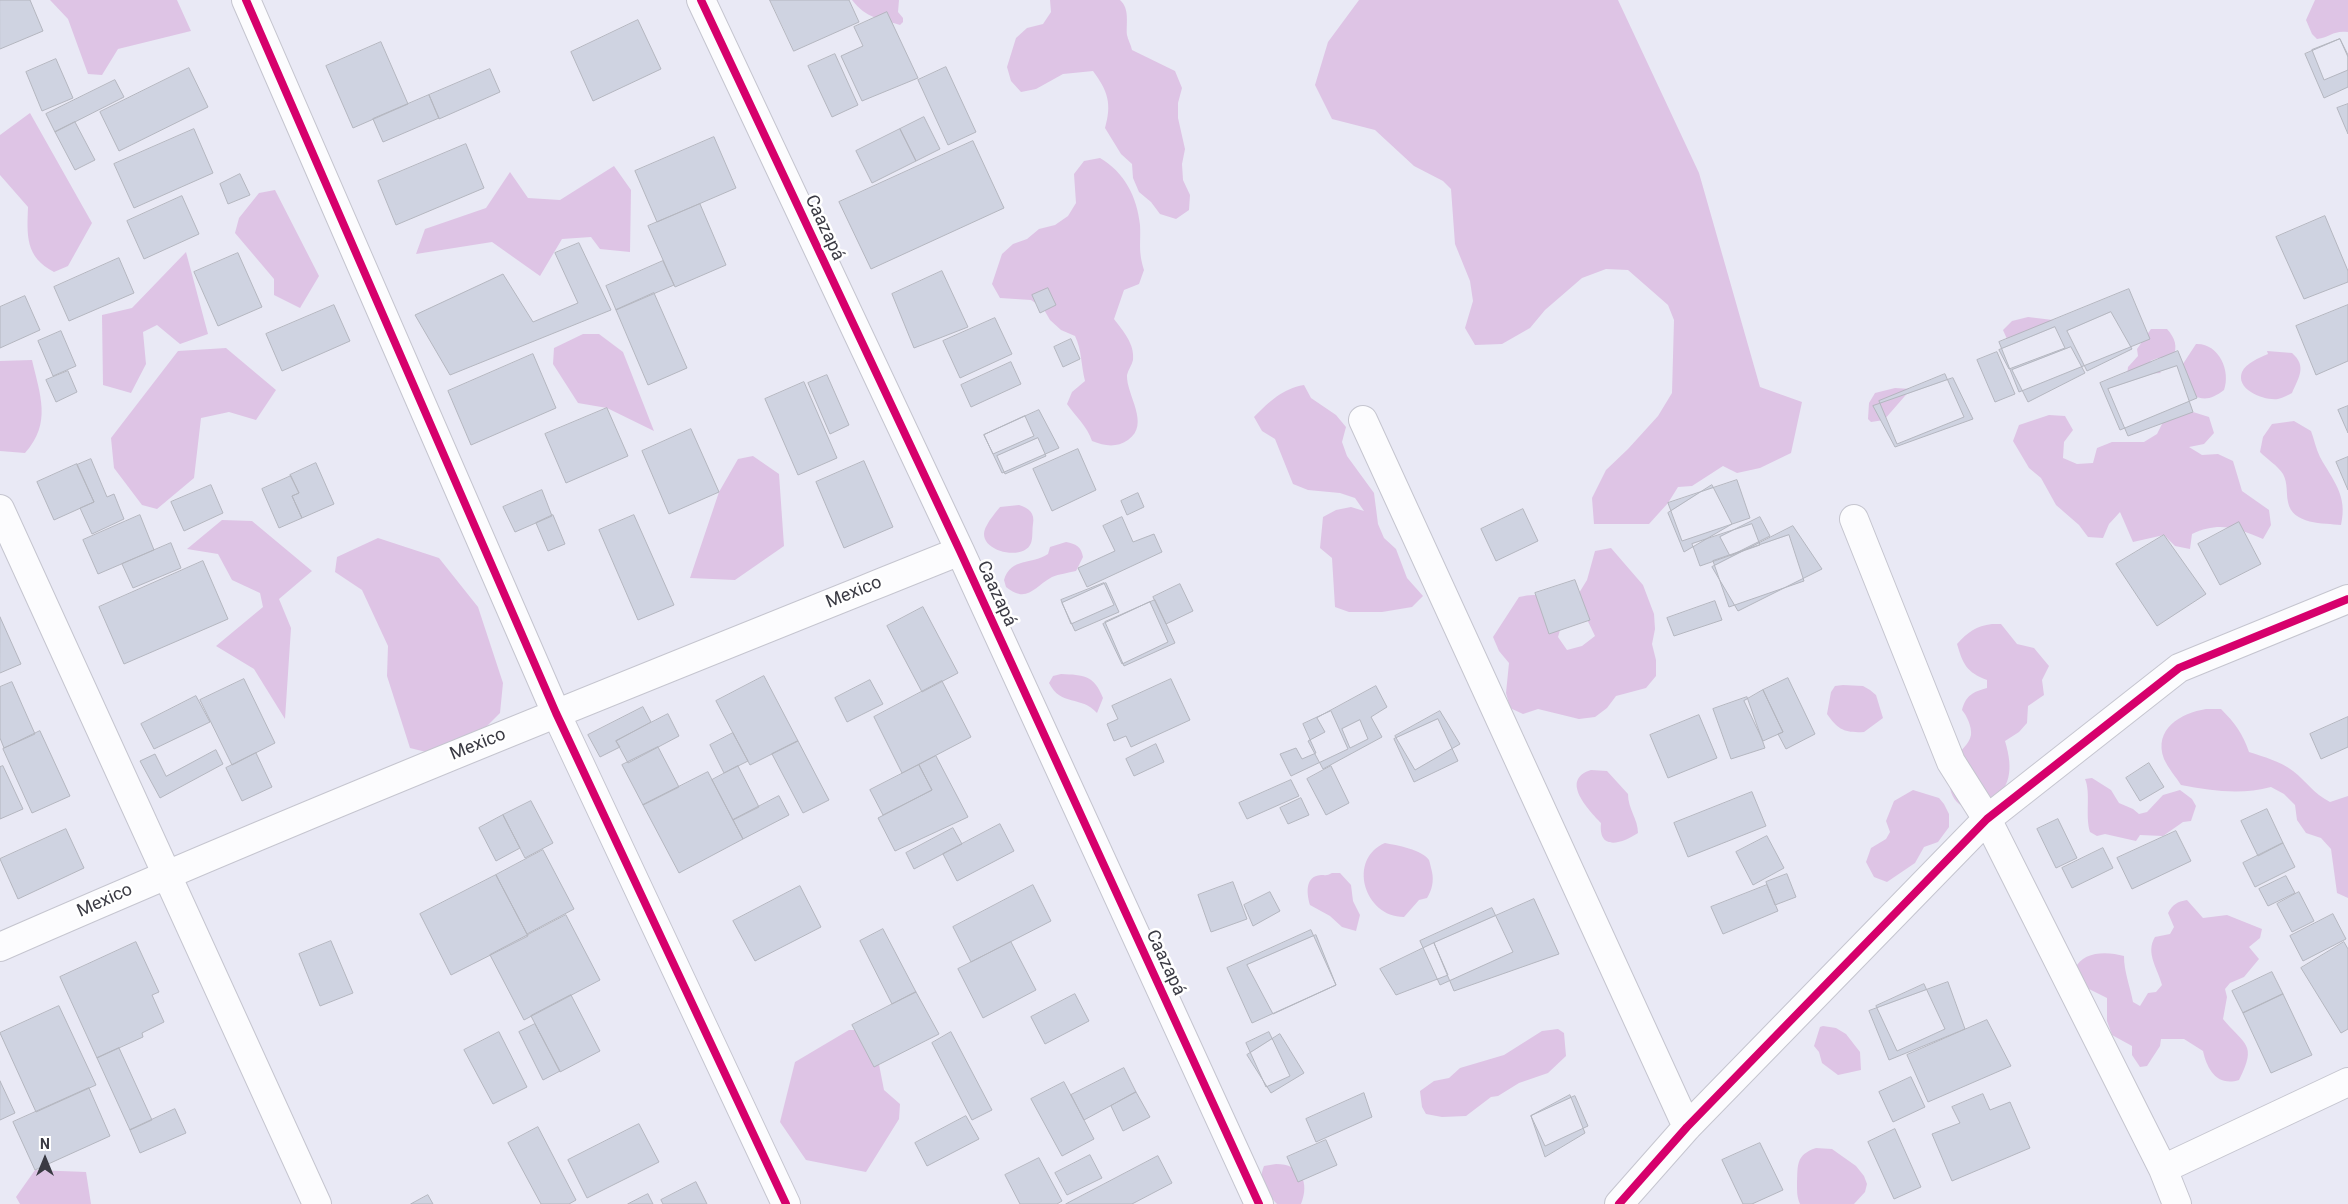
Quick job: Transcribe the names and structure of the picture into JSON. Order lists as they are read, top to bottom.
{
  "streets": {
    "street": ["Caazapá", "Mexico"]
  },
  "crossings": [
    ["Caazapá", "Mexico"]
  ],
  "north": "top"
}
